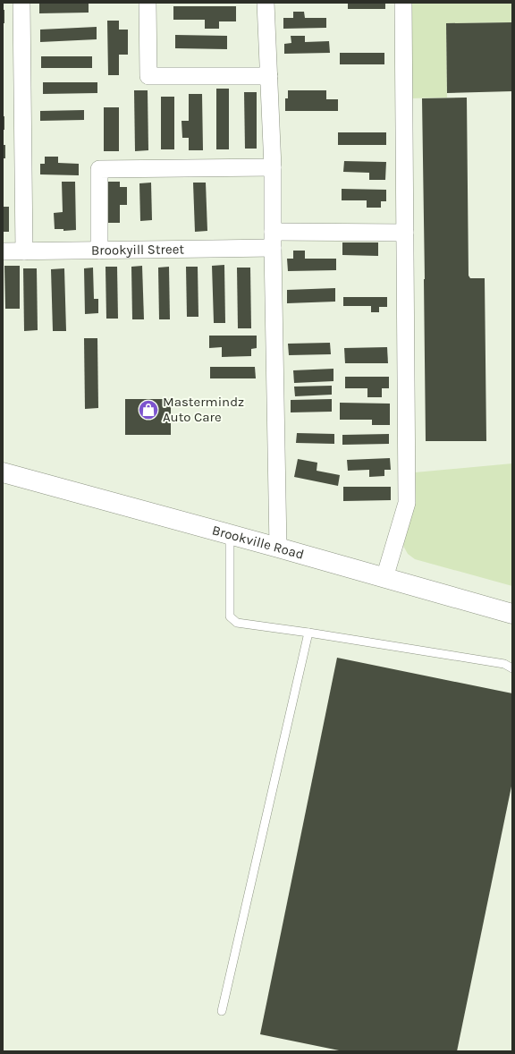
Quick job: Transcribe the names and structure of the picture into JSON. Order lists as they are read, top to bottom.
{
  "streets": {
    "main road": ["Brookville Road"],
    "street": ["Brookyill Street"]
  },
  "places": {
    "shop": ["Mastermindz Auto Care"]
  }
}
